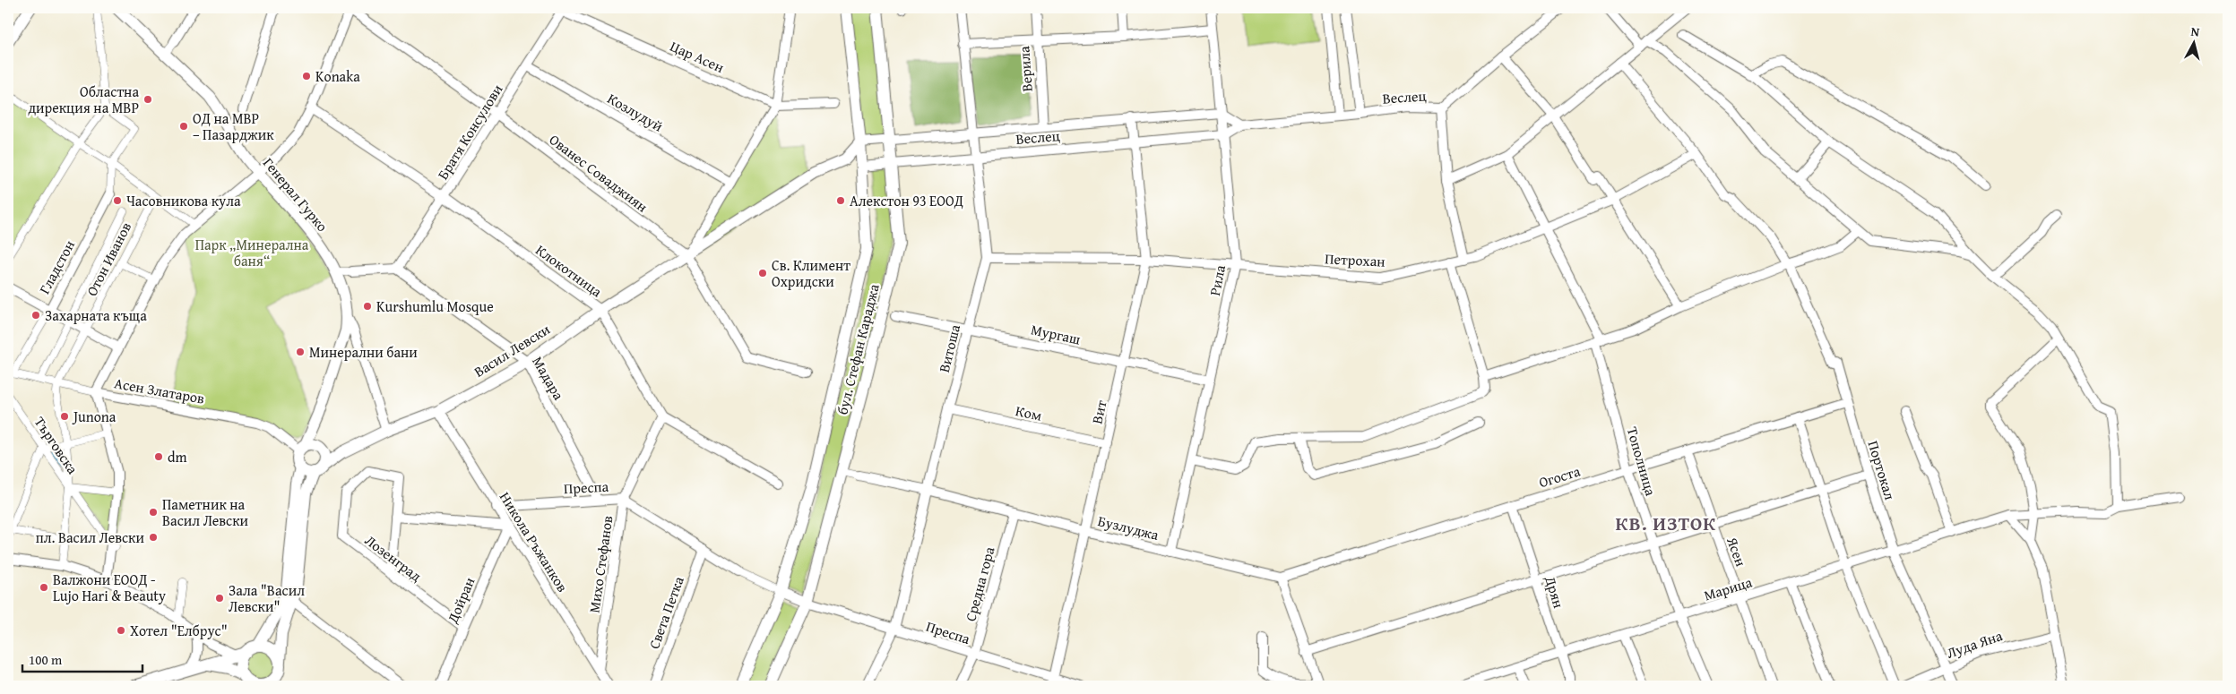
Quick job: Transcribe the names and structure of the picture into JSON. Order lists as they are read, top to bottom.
{
  "streets": {
    "street": [
      "Цар Асен",
      "Верила",
      "Веслец",
      "Козлудуй",
      "Братя Консулови",
      "Ованес Соваджиян",
      "Генерал Гурко",
      "Отон Иванов",
      "Петрохан",
      "Гладстон",
      "Клокотница",
      "Рила",
      "Мургаш",
      "Витоша",
      "бул. Стефан Караджа",
      "Васил Левски",
      "Мадара",
      "Асен Златаров",
      "Вит",
      "Ком",
      "Търговска",
      "Тополница",
      "Портокал",
      "Огоста",
      "Преспа",
      "Бузлуджа",
      "Никола Ръжанков",
      "Ясен",
      "Лозенград",
      "Михо Стефанов",
      "Средна гора",
      "Марица",
      "Дрян",
      "Дойран",
      "Света Петка",
      "Луда Яна"
    ]
  },
  "crossings": [
    ["Цар Асен", "Братя Консулови"],
    ["Цар Асен", "Васил Левски"],
    ["Верила", "Веслец"],
    ["Веслец", "Рила"],
    ["Веслец", "Витоша"],
    ["Веслец", "бул. Стефан Караджа"],
    ["Веслец", "Вит"],
    ["Козлудуй", "Братя Консулови"],
    ["Козлудуй", "Васил Левски"],
    ["Братя Консулови", "Ованес Соваджиян"],
    ["Братя Консулови", "Клокотница"],
    ["Братя Консулови", "Мадара"],
    ["Ованес Соваджиян", "Васил Левски"],
    ["Отон Иванов", "Асен Златаров"],
    ["Петрохан", "Рила"],
    ["Петрохан", "Витоша"],
    ["Петрохан", "Вит"],
    ["Петрохан", "Тополница"],
    ["Петрохан", "Портокал"],
    ["Гладстон", "Асен Златаров"],
    ["Клокотница", "Васил Левски"],
    ["Клокотница", "Михо Стефанов"],
    ["Рила", "Мургаш"],
    ["Рила", "Бузлуджа"],
    ["Мургаш", "Витоша"],
    ["Мургаш", "Вит"],
    ["Витоша", "Ком"],
    ["Витоша", "Преспа"],
    ["Витоша", "Бузлуджа"],
    ["бул. Стефан Караджа", "Преспа"],
    ["Васил Левски", "Мадара"],
    ["Васил Левски", "Асен Златаров"],
    ["Васил Левски", "Никола Ръжанков"],
    ["Мадара", "Преспа"],
    ["Вит", "Ком"],
    ["Вит", "Преспа"],
    ["Вит", "Бузлуджа"],
    ["Тополница", "Огоста"],
    ["Тополница", "Марица"],
    ["Портокал", "Огоста"],
    ["Портокал", "Марица"],
    ["Портокал", "Луда Яна"],
    ["Огоста", "Бузлуджа"],
    ["Огоста", "Ясен"],
    ["Огоста", "Дрян"],
    ["Преспа", "Никола Ръжанков"],
    ["Преспа", "Михо Стефанов"],
    ["Преспа", "Средна гора"],
    ["Преспа", "Света Петка"],
    ["Бузлуджа", "Средна гора"],
    ["Никола Ръжанков", "Михо Стефанов"],
    ["Никола Ръжанков", "Дойран"],
    ["Ясен", "Марица"],
    ["Лозенград", "Дойран"],
    ["Марица", "Дрян"]
  ],
  "districts": ["КВ. ИЗТОК"],
  "parks": ["Парк „Минерална баня“"],
  "places": [
    "Konaka",
    "Областна дирекция на МВР",
    "ОД на МВР – Пазарджик",
    "Часовникова кула",
    "Алекстон 93 ЕООД",
    "Св. Климент Охридски",
    "Kurshumlu Mosque",
    "Захарната къща",
    "Минерални бани",
    "Junona",
    "dm",
    "Паметник на Васил Левски",
    "пл. Васил Левски",
    "Валжони ЕООД - Lujo Hari & Beauty",
    "Зала \"Васил Левски\"",
    "Хотел \"Елбрус\""
  ],
  "scale_bar": "100 m",
  "north": "top"
}
